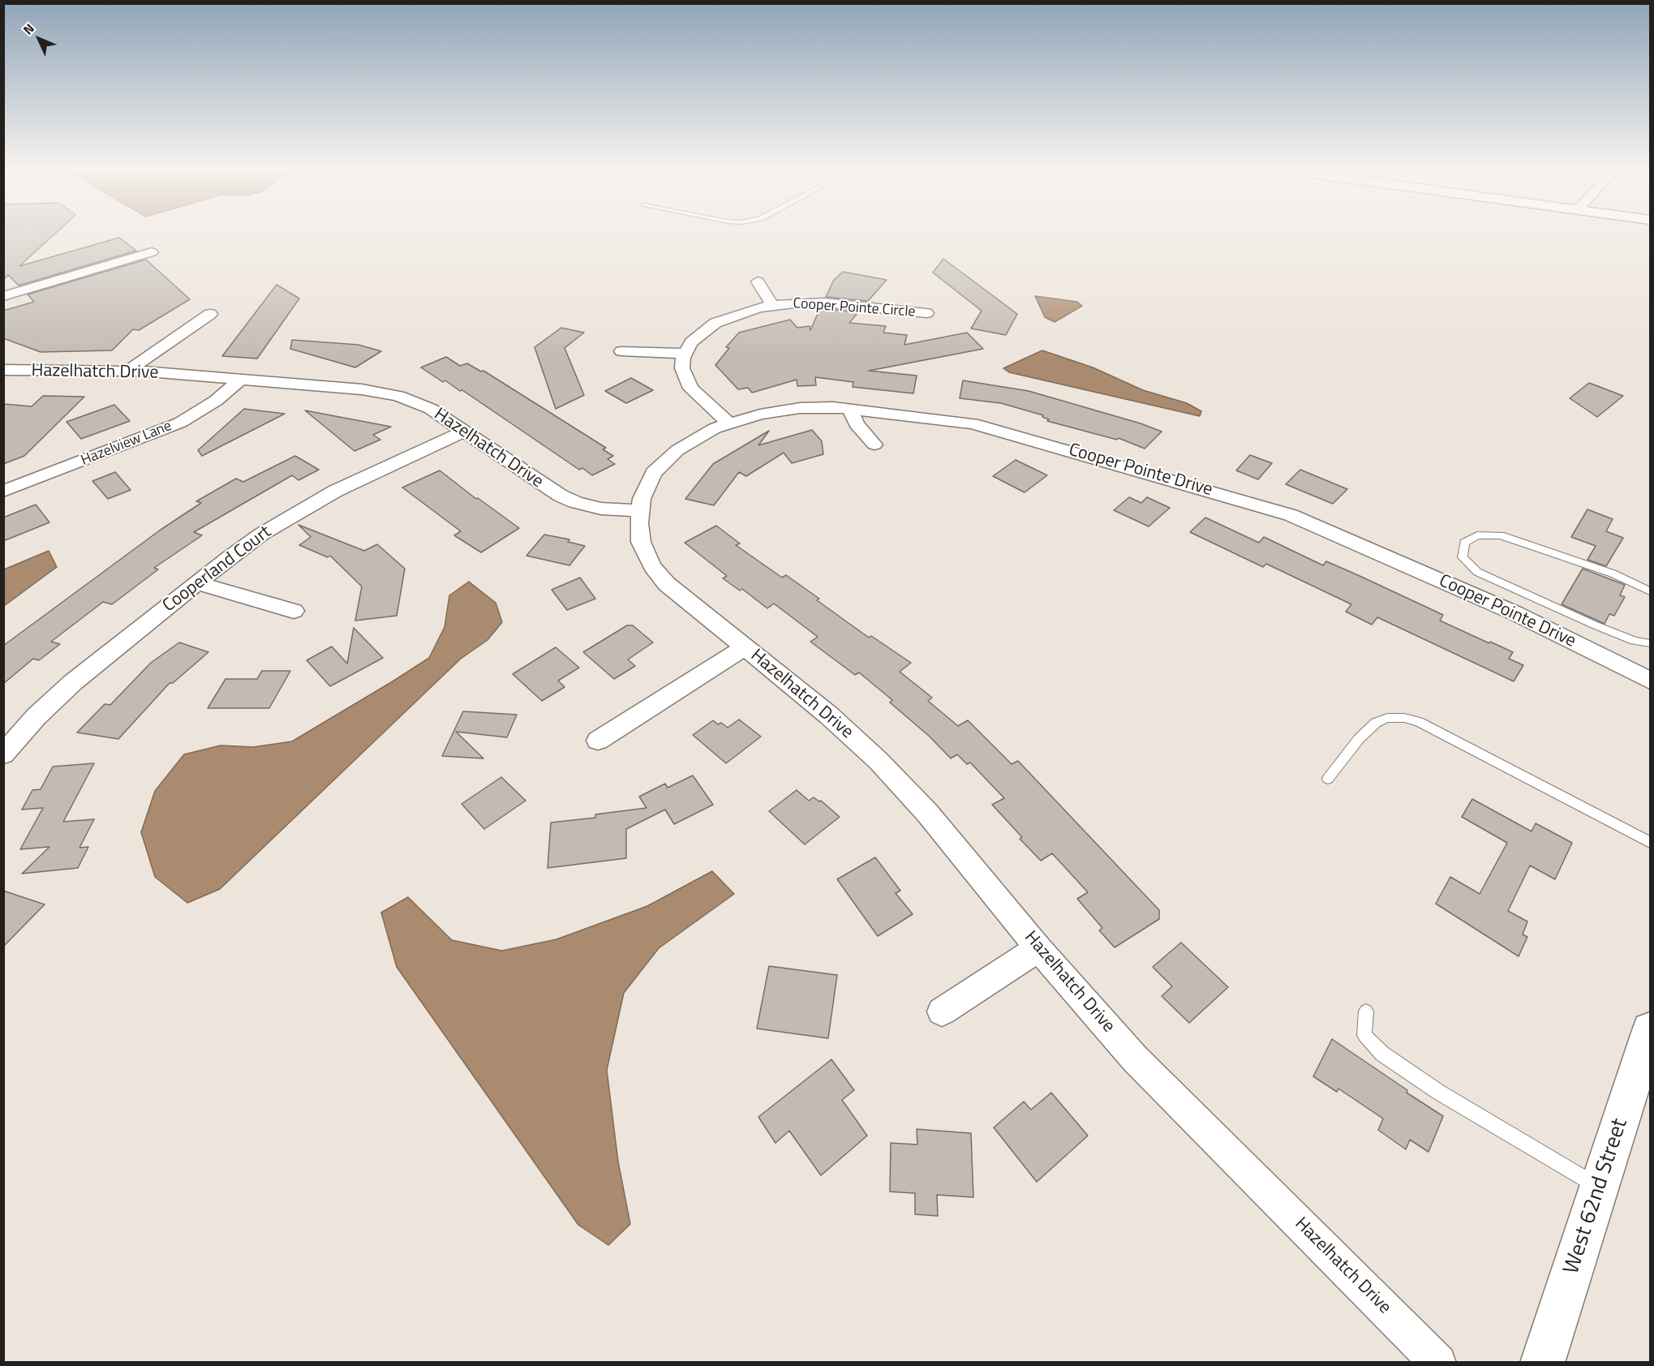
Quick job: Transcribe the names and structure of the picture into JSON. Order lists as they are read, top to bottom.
{
  "streets": {
    "main road": ["West 62nd Street"],
    "street": [
      "Cooper Pointe Circle",
      "Hazelhatch Drive",
      "Hazelview Lane",
      "Cooper Pointe Drive",
      "Cooperland Court"
    ]
  },
  "crossings": [
    ["Hazelhatch Drive", "Hazelview Lane"],
    ["Hazelhatch Drive", "Cooper Pointe Drive"],
    ["Hazelhatch Drive", "Cooperland Court"]
  ],
  "north": "top left"
}
